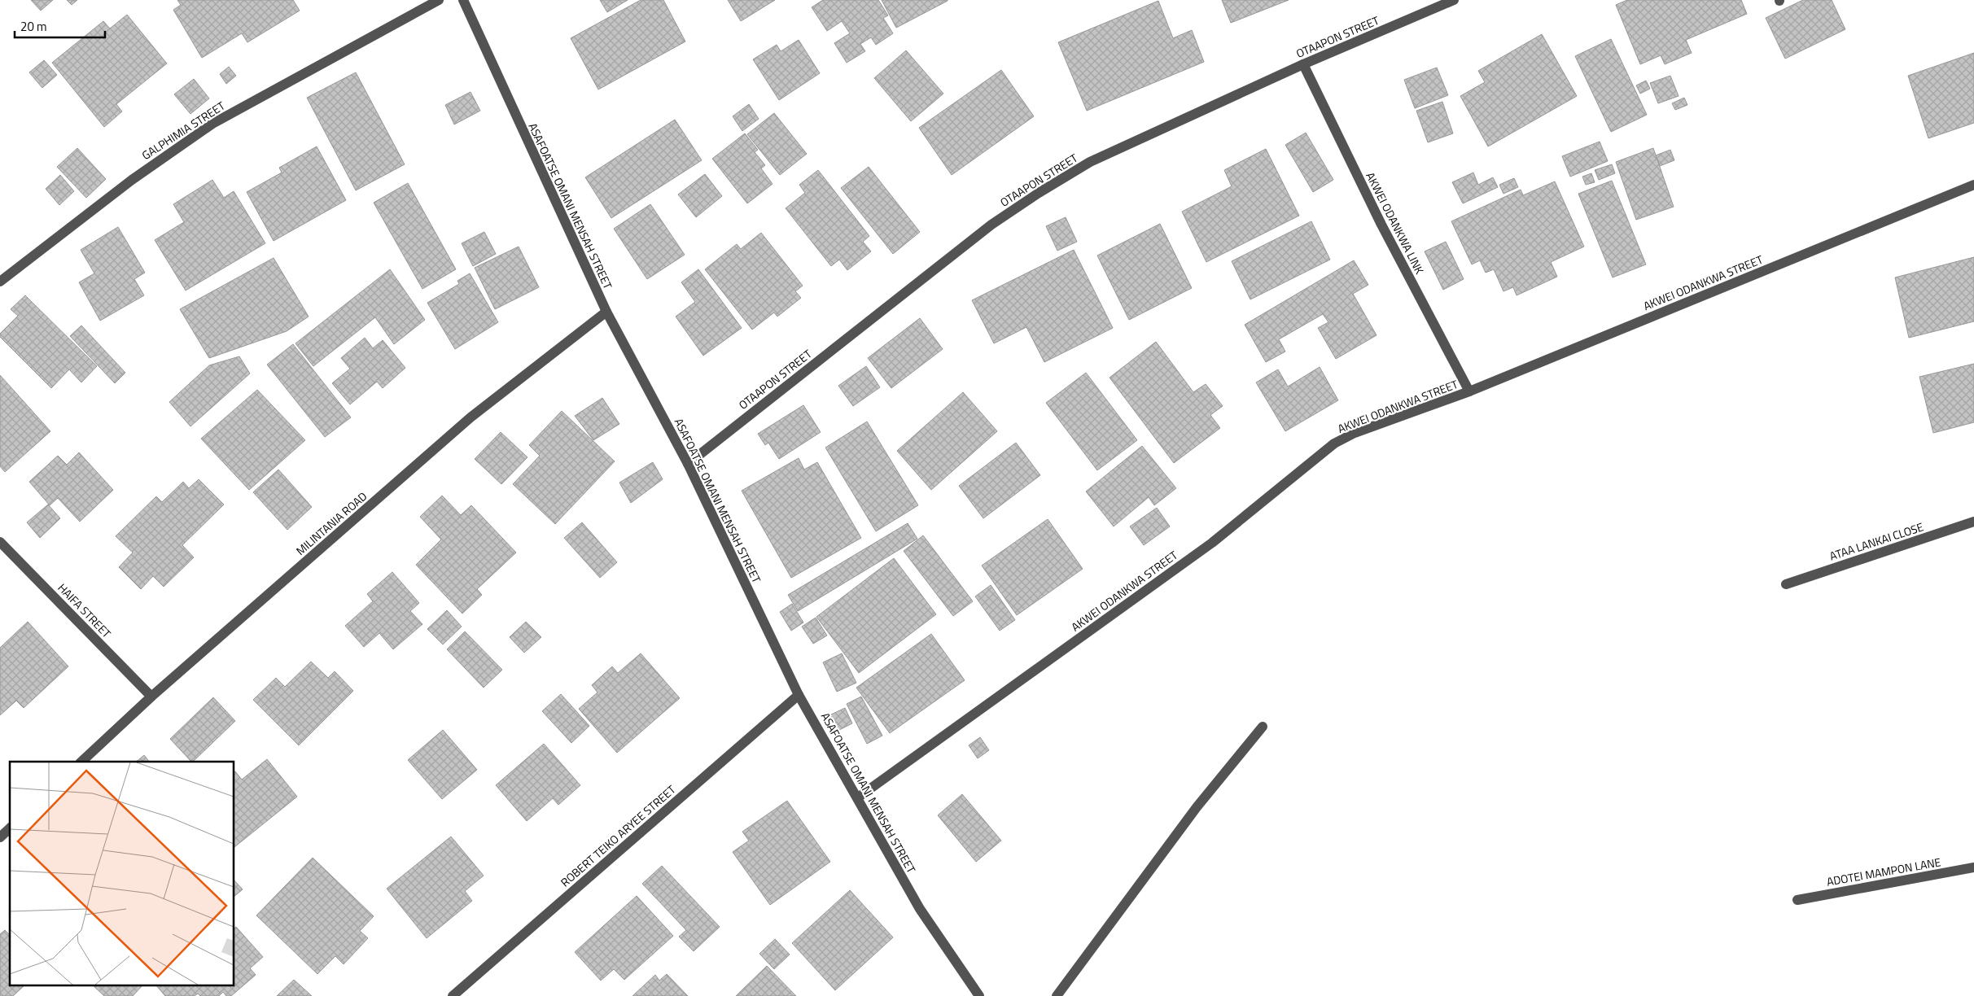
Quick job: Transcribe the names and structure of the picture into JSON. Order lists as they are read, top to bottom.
{
  "streets": {
    "street": [
      "OTAAPON STREET",
      "GALPHIMIA STREET",
      "ASAFOATSE OMANI MENSAH STREET",
      "AKWEI ODANKWA LINK",
      "AKWEI ODANKWA STREET",
      "MILINTANIA ROAD",
      "ATAA LANKAI CLOSE",
      "HAIFA STREET",
      "ROBERT TEIKO ARYEE STREET",
      "ADOTEI MAMPON LANE"
    ]
  },
  "crossings": [
    ["OTAAPON STREET", "ASAFOATSE OMANI MENSAH STREET"],
    ["OTAAPON STREET", "AKWEI ODANKWA LINK"],
    ["ASAFOATSE OMANI MENSAH STREET", "AKWEI ODANKWA STREET"],
    ["ASAFOATSE OMANI MENSAH STREET", "MILINTANIA ROAD"],
    ["ASAFOATSE OMANI MENSAH STREET", "ROBERT TEIKO ARYEE STREET"],
    ["AKWEI ODANKWA LINK", "AKWEI ODANKWA STREET"],
    ["MILINTANIA ROAD", "HAIFA STREET"]
  ],
  "scale_bar": "20 m"
}
